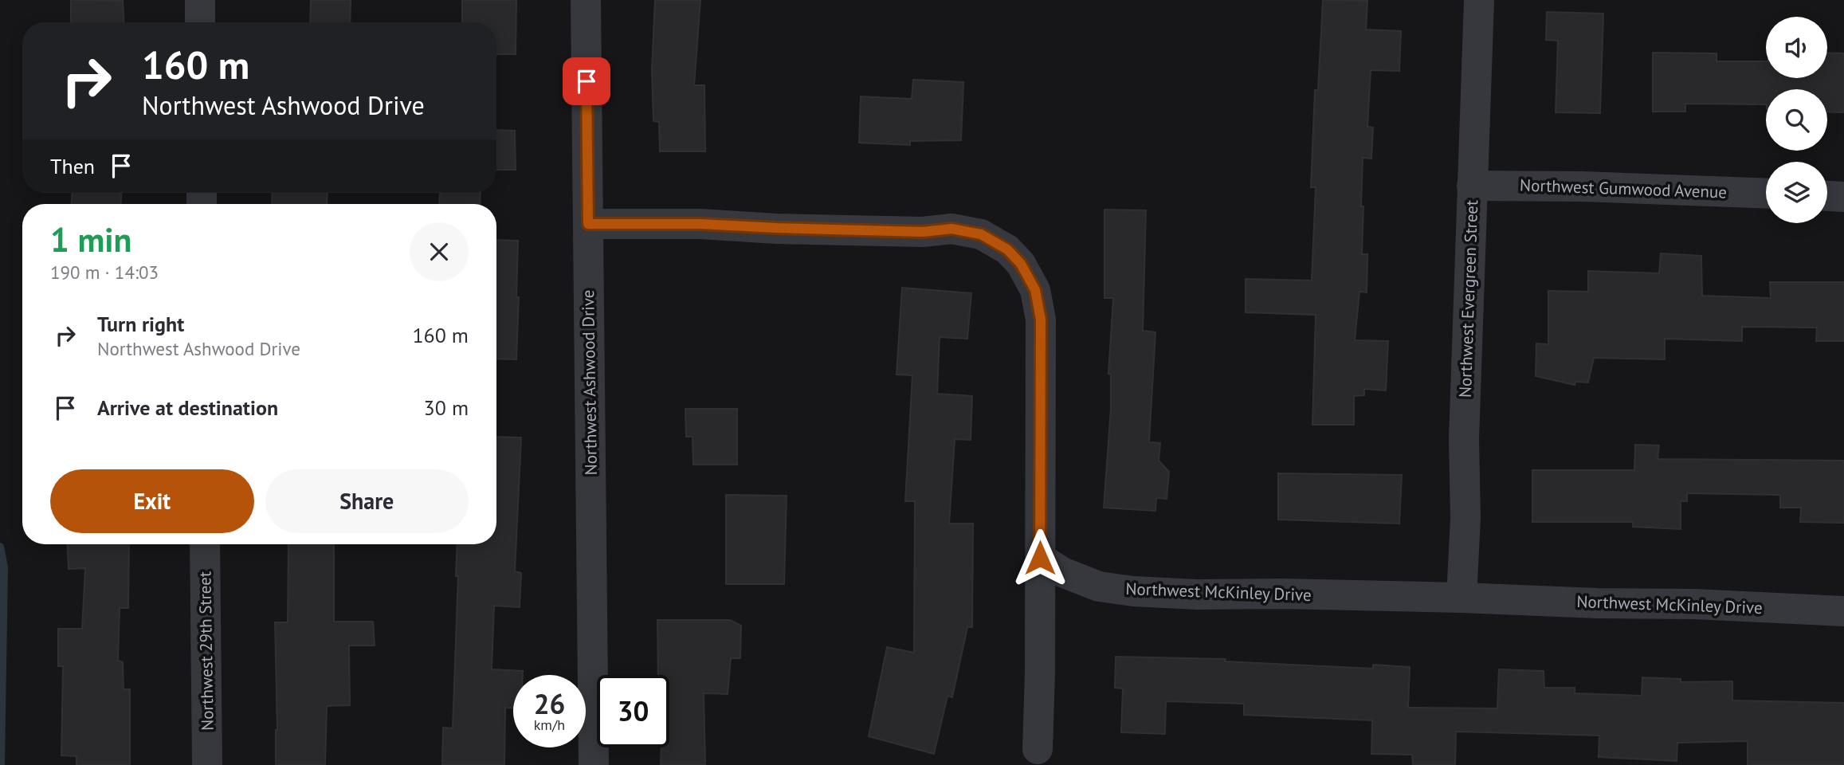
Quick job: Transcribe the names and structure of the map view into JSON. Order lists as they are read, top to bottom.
{
  "streets": {
    "street": [
      "Northwest Gumwood Avenue",
      "Northwest Evergreen Street",
      "Northwest Ashwood Drive",
      "Northwest McKinley Drive",
      "Northwest 29th Street"
    ]
  },
  "crossings": [
    ["Northwest Gumwood Avenue", "Northwest Evergreen Street"],
    ["Northwest Evergreen Street", "Northwest McKinley Drive"]
  ],
  "page": {
    "turn": ["160 m", "Northwest Ashwood Drive"],
    "then": "Then",
    "heading": ["1 min", "190 m · 14:03"],
    "list": [
      {
        "name": "Turn right",
        "note": "Northwest Ashwood Drive",
        "value": "160 m"
      },
      {
        "name": "Arrive at destination",
        "value": "30 m"
      }
    ],
    "buttons": ["Exit", "Share"],
    "speed": "26 km/h",
    "limit": "30"
  }
}
